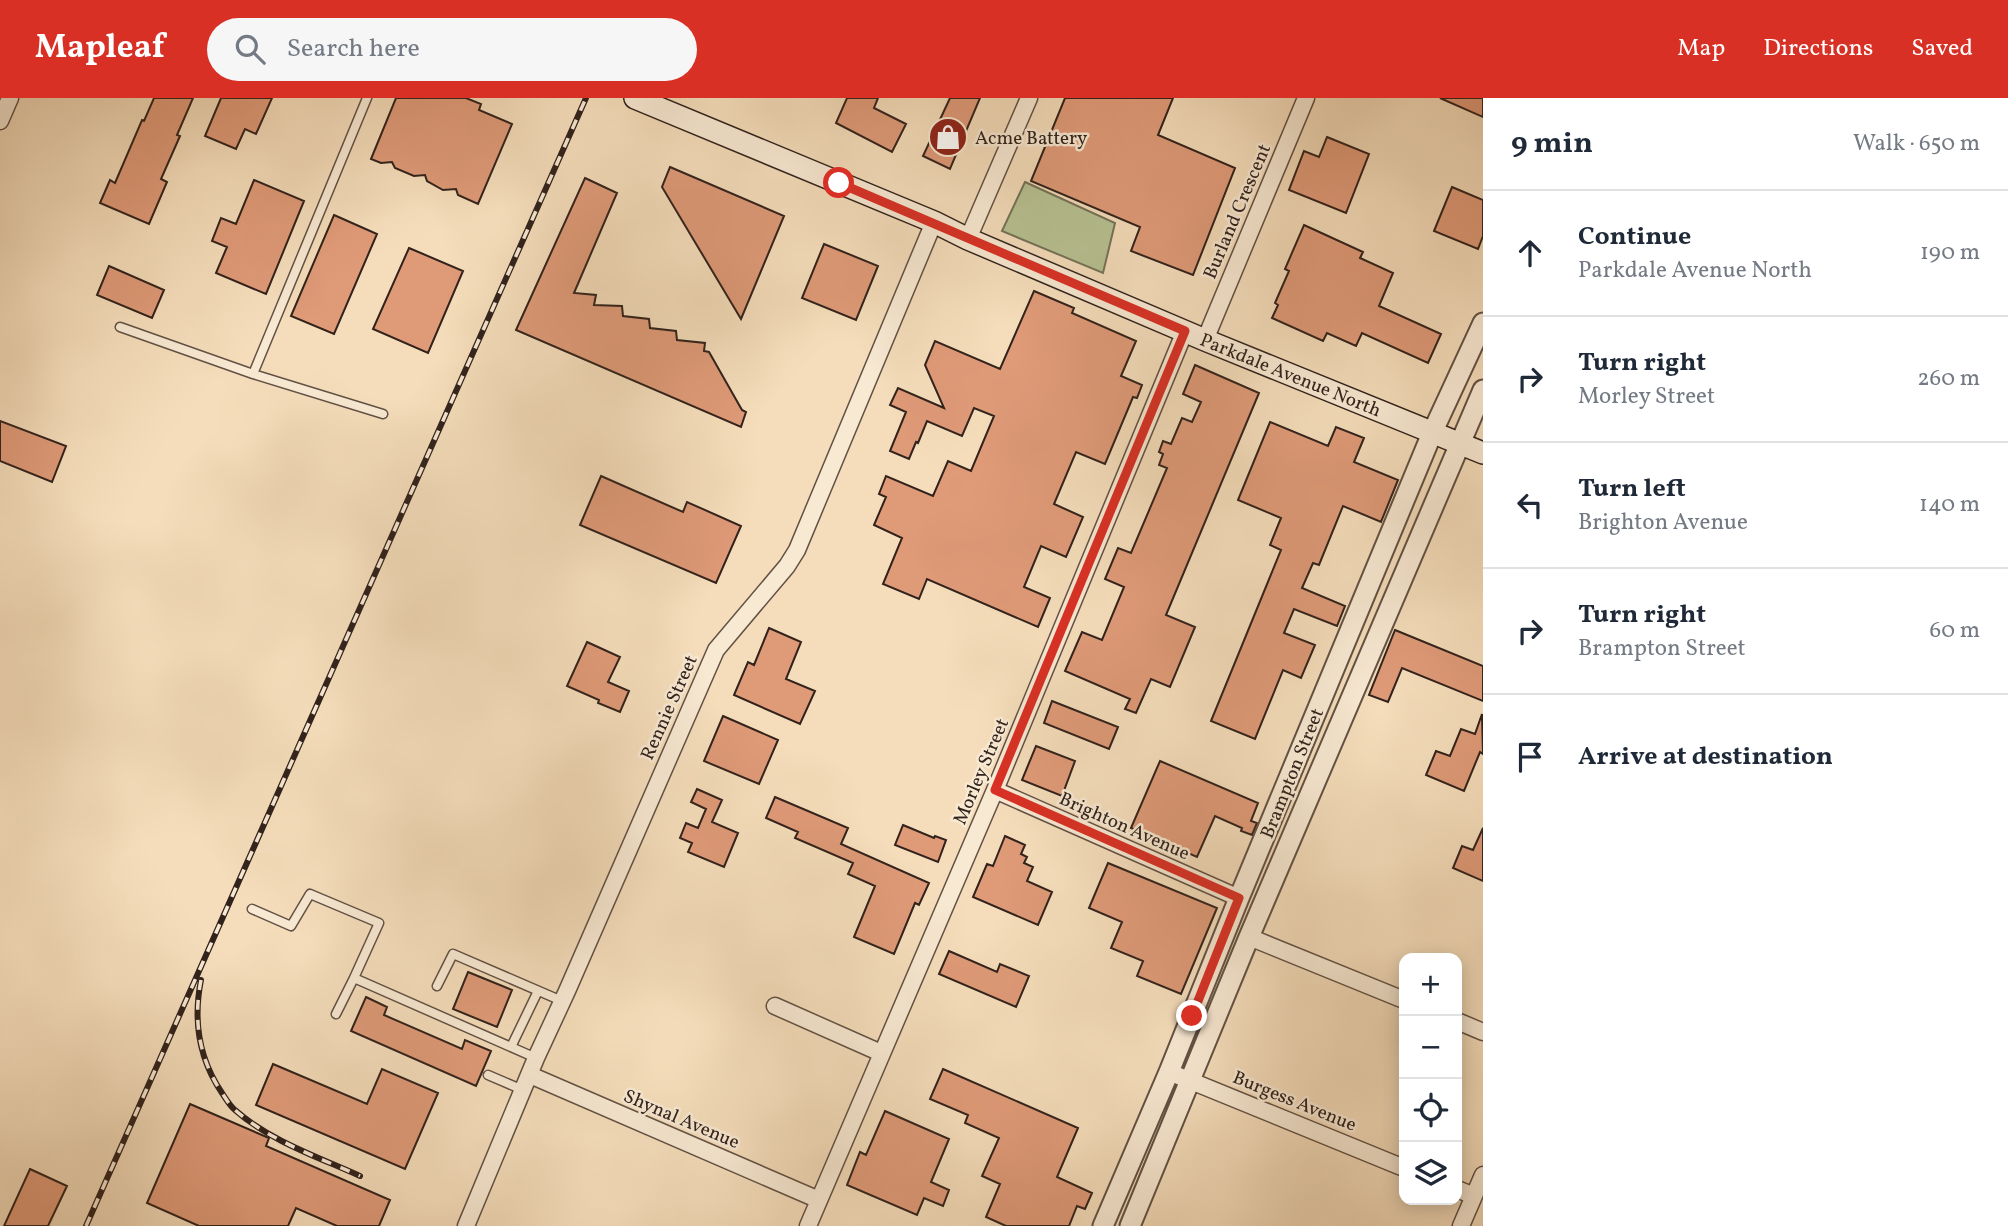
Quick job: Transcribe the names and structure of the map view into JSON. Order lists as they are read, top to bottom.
{
  "streets": {
    "main road": ["Parkdale Avenue North"],
    "street": [
      "Burland Crescent",
      "Rennie Street",
      "Morley Street",
      "Brampton Street",
      "Brighton Avenue",
      "Burgess Avenue",
      "Shynal Avenue"
    ]
  },
  "crossings": [
    ["Burland Crescent", "Parkdale Avenue North"],
    ["Burland Crescent", "Morley Street"],
    ["Parkdale Avenue North", "Rennie Street"],
    ["Parkdale Avenue North", "Morley Street"],
    ["Parkdale Avenue North", "Brampton Street"],
    ["Rennie Street", "Shynal Avenue"],
    ["Morley Street", "Brighton Avenue"],
    ["Morley Street", "Shynal Avenue"],
    ["Brampton Street", "Brighton Avenue"],
    ["Brampton Street", "Burgess Avenue"]
  ],
  "places": {
    "shop": ["Acme Battery"]
  },
  "page": {
    "header": "Mapleaf",
    "search": "Search here",
    "nav": ["Map", "Directions", "Saved"],
    "heading": ["9 min", "Walk · 650 m"],
    "list": [
      ["Continue", "Parkdale Avenue North", "190 m"],
      ["Turn right", "Morley Street", "260 m"],
      ["Turn left", "Brighton Avenue", "140 m"],
      ["Turn right", "Brampton Street", "60 m"],
      "Arrive at destination"
    ],
    "map_buttons": ["+", "−"]
  }
}
